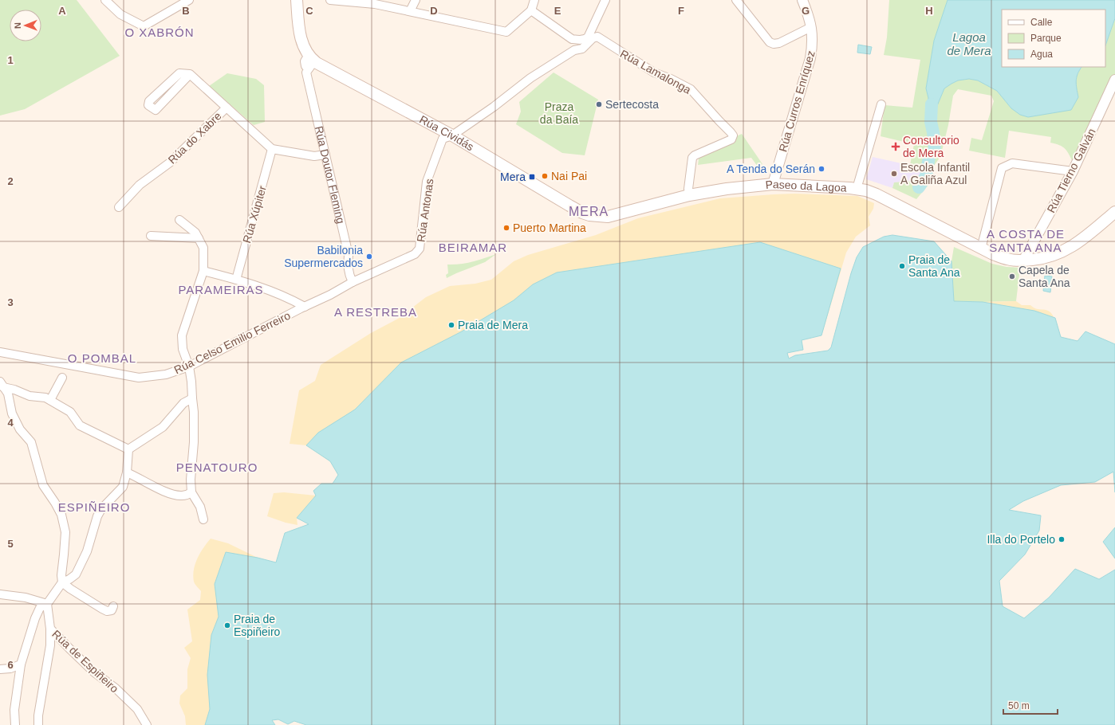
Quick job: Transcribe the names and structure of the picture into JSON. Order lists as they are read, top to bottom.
{
  "streets": {
    "main road": ["Rúa Cividás", "Paseo da Lagoa"],
    "street": [
      "Rúa Lamalonga",
      "Rúa Curros Enríquez",
      "Rúa do Xabre",
      "Rúa Tierno Galván",
      "Rúa Doutor Fleming",
      "Rúa Antonas",
      "Rúa Xúpiter",
      "Rúa Celso Emilio Ferreiro",
      "Rúa de Espiñeiro"
    ]
  },
  "crossings": [
    ["Rúa Lamalonga", "Rúa Cividás"],
    ["Rúa Lamalonga", "Paseo da Lagoa"],
    ["Rúa Lamalonga", "Rúa Antonas"],
    ["Rúa Curros Enríquez", "Paseo da Lagoa"],
    ["Rúa Cividás", "Rúa Doutor Fleming"],
    ["Rúa Cividás", "Paseo da Lagoa"],
    ["Rúa Cividás", "Rúa Antonas"],
    ["Rúa do Xabre", "Rúa Xúpiter"],
    ["Rúa Tierno Galván", "Paseo da Lagoa"],
    ["Rúa Doutor Fleming", "Rúa Celso Emilio Ferreiro"],
    ["Rúa Antonas", "Rúa Celso Emilio Ferreiro"]
  ],
  "districts": [
    "O XABRÓN",
    "MERA",
    "A COSTA DE SANTA ANA",
    "BEIRAMAR",
    "PARAMEIRAS",
    "A RESTREBA",
    "O POMBAL",
    "PENATOURO",
    "ESPIÑEIRO"
  ],
  "water": ["Lagoa de Mera"],
  "parks": ["Praza da Baía"],
  "places": {
    "other": [
      "Sertecosta",
      "A Tenda do Serán",
      "Escola Infantil A Galiña Azul",
      "Nai Pai",
      "Puerto Martina",
      "Babilonia Supermercados",
      "Praia de Santa Ana",
      "Capela de Santa Ana",
      "Praia de Mera",
      "Illa do Portelo",
      "Praia de Espiñeiro"
    ],
    "health": ["Consultorio de Mera"],
    "transit": ["Mera"]
  },
  "legend": ["Calle", "Parque", "Agua"],
  "scale_bar": "50 m",
  "north": "left",
  "grid": {
    "columns": [
      "A",
      "B",
      "C",
      "D",
      "E",
      "F",
      "G",
      "H"
    ],
    "rows": [
      "1",
      "2",
      "3",
      "4",
      "5",
      "6"
    ]
  }
}
